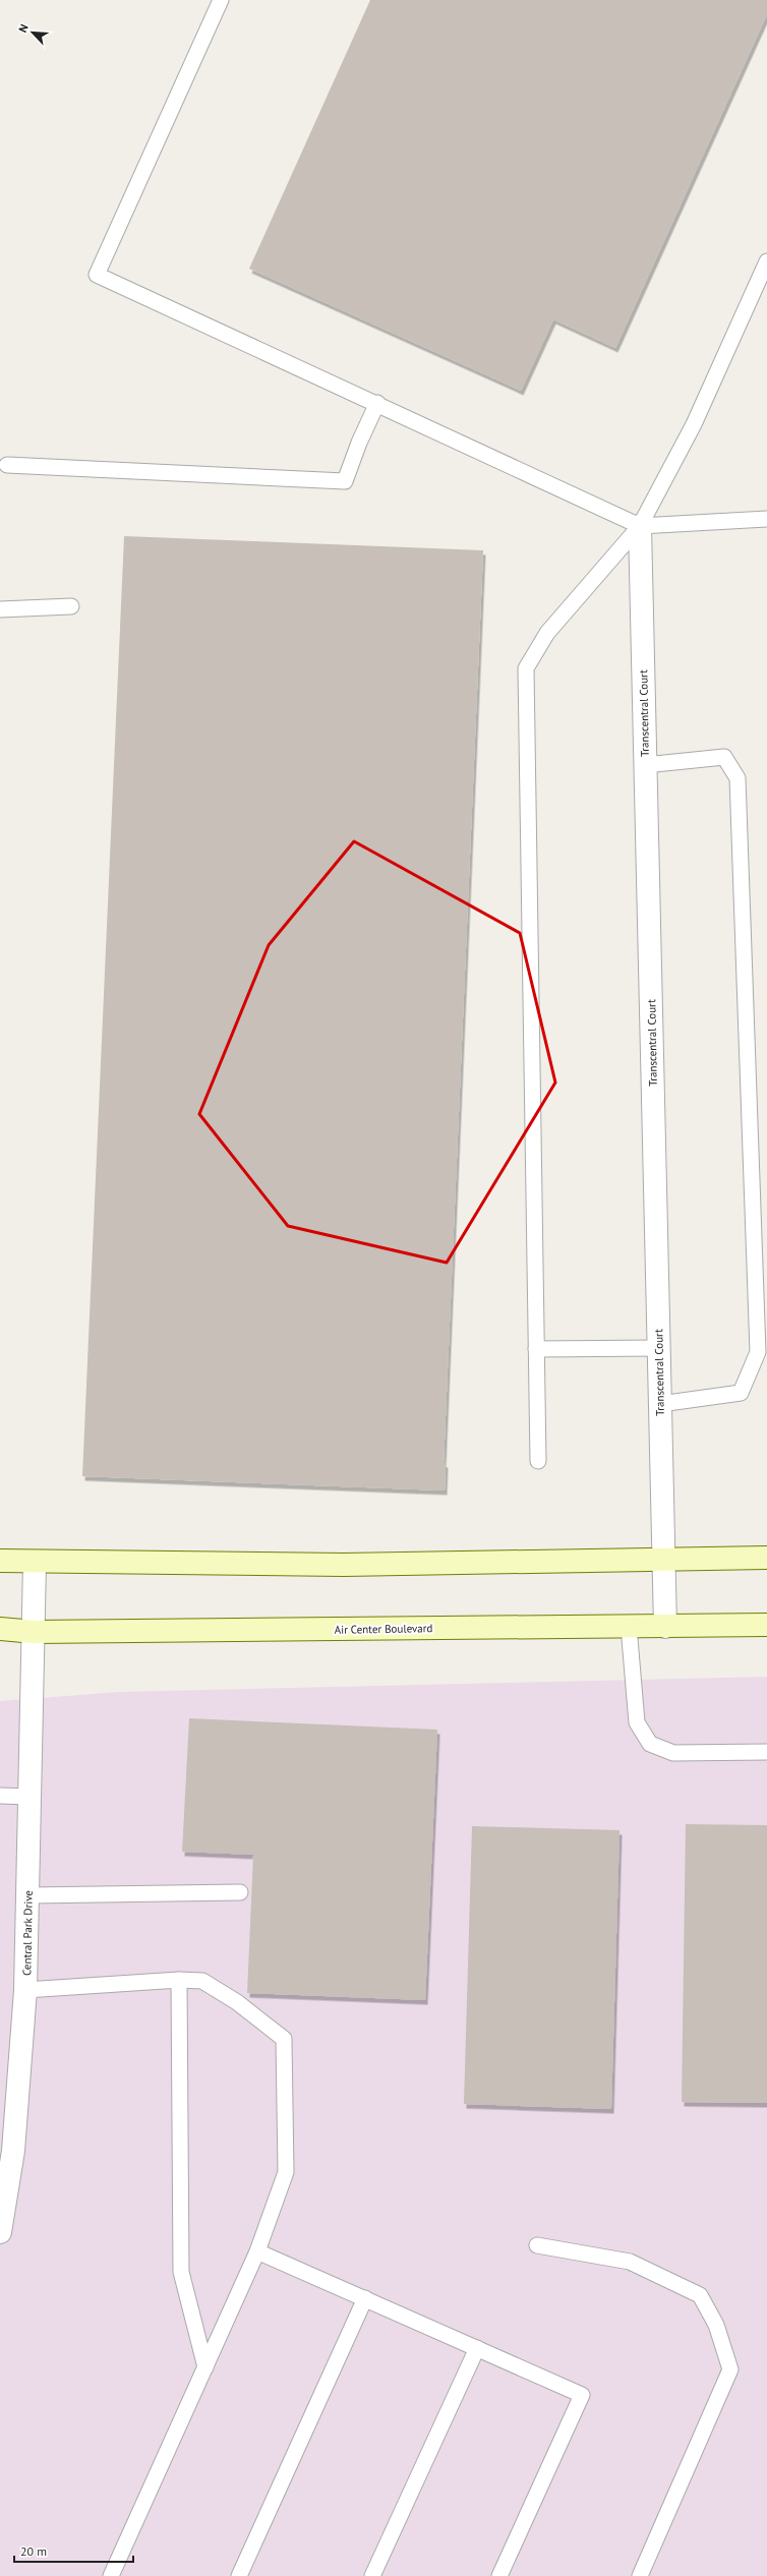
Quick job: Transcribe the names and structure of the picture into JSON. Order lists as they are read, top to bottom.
{
  "streets": {
    "street": ["Transcentral Court", "Air Center Boulevard", "Central Park Drive"]
  },
  "crossings": [
    ["Transcentral Court", "Air Center Boulevard"],
    ["Air Center Boulevard", "Central Park Drive"]
  ],
  "scale_bar": "20 m",
  "north": "top left"
}
